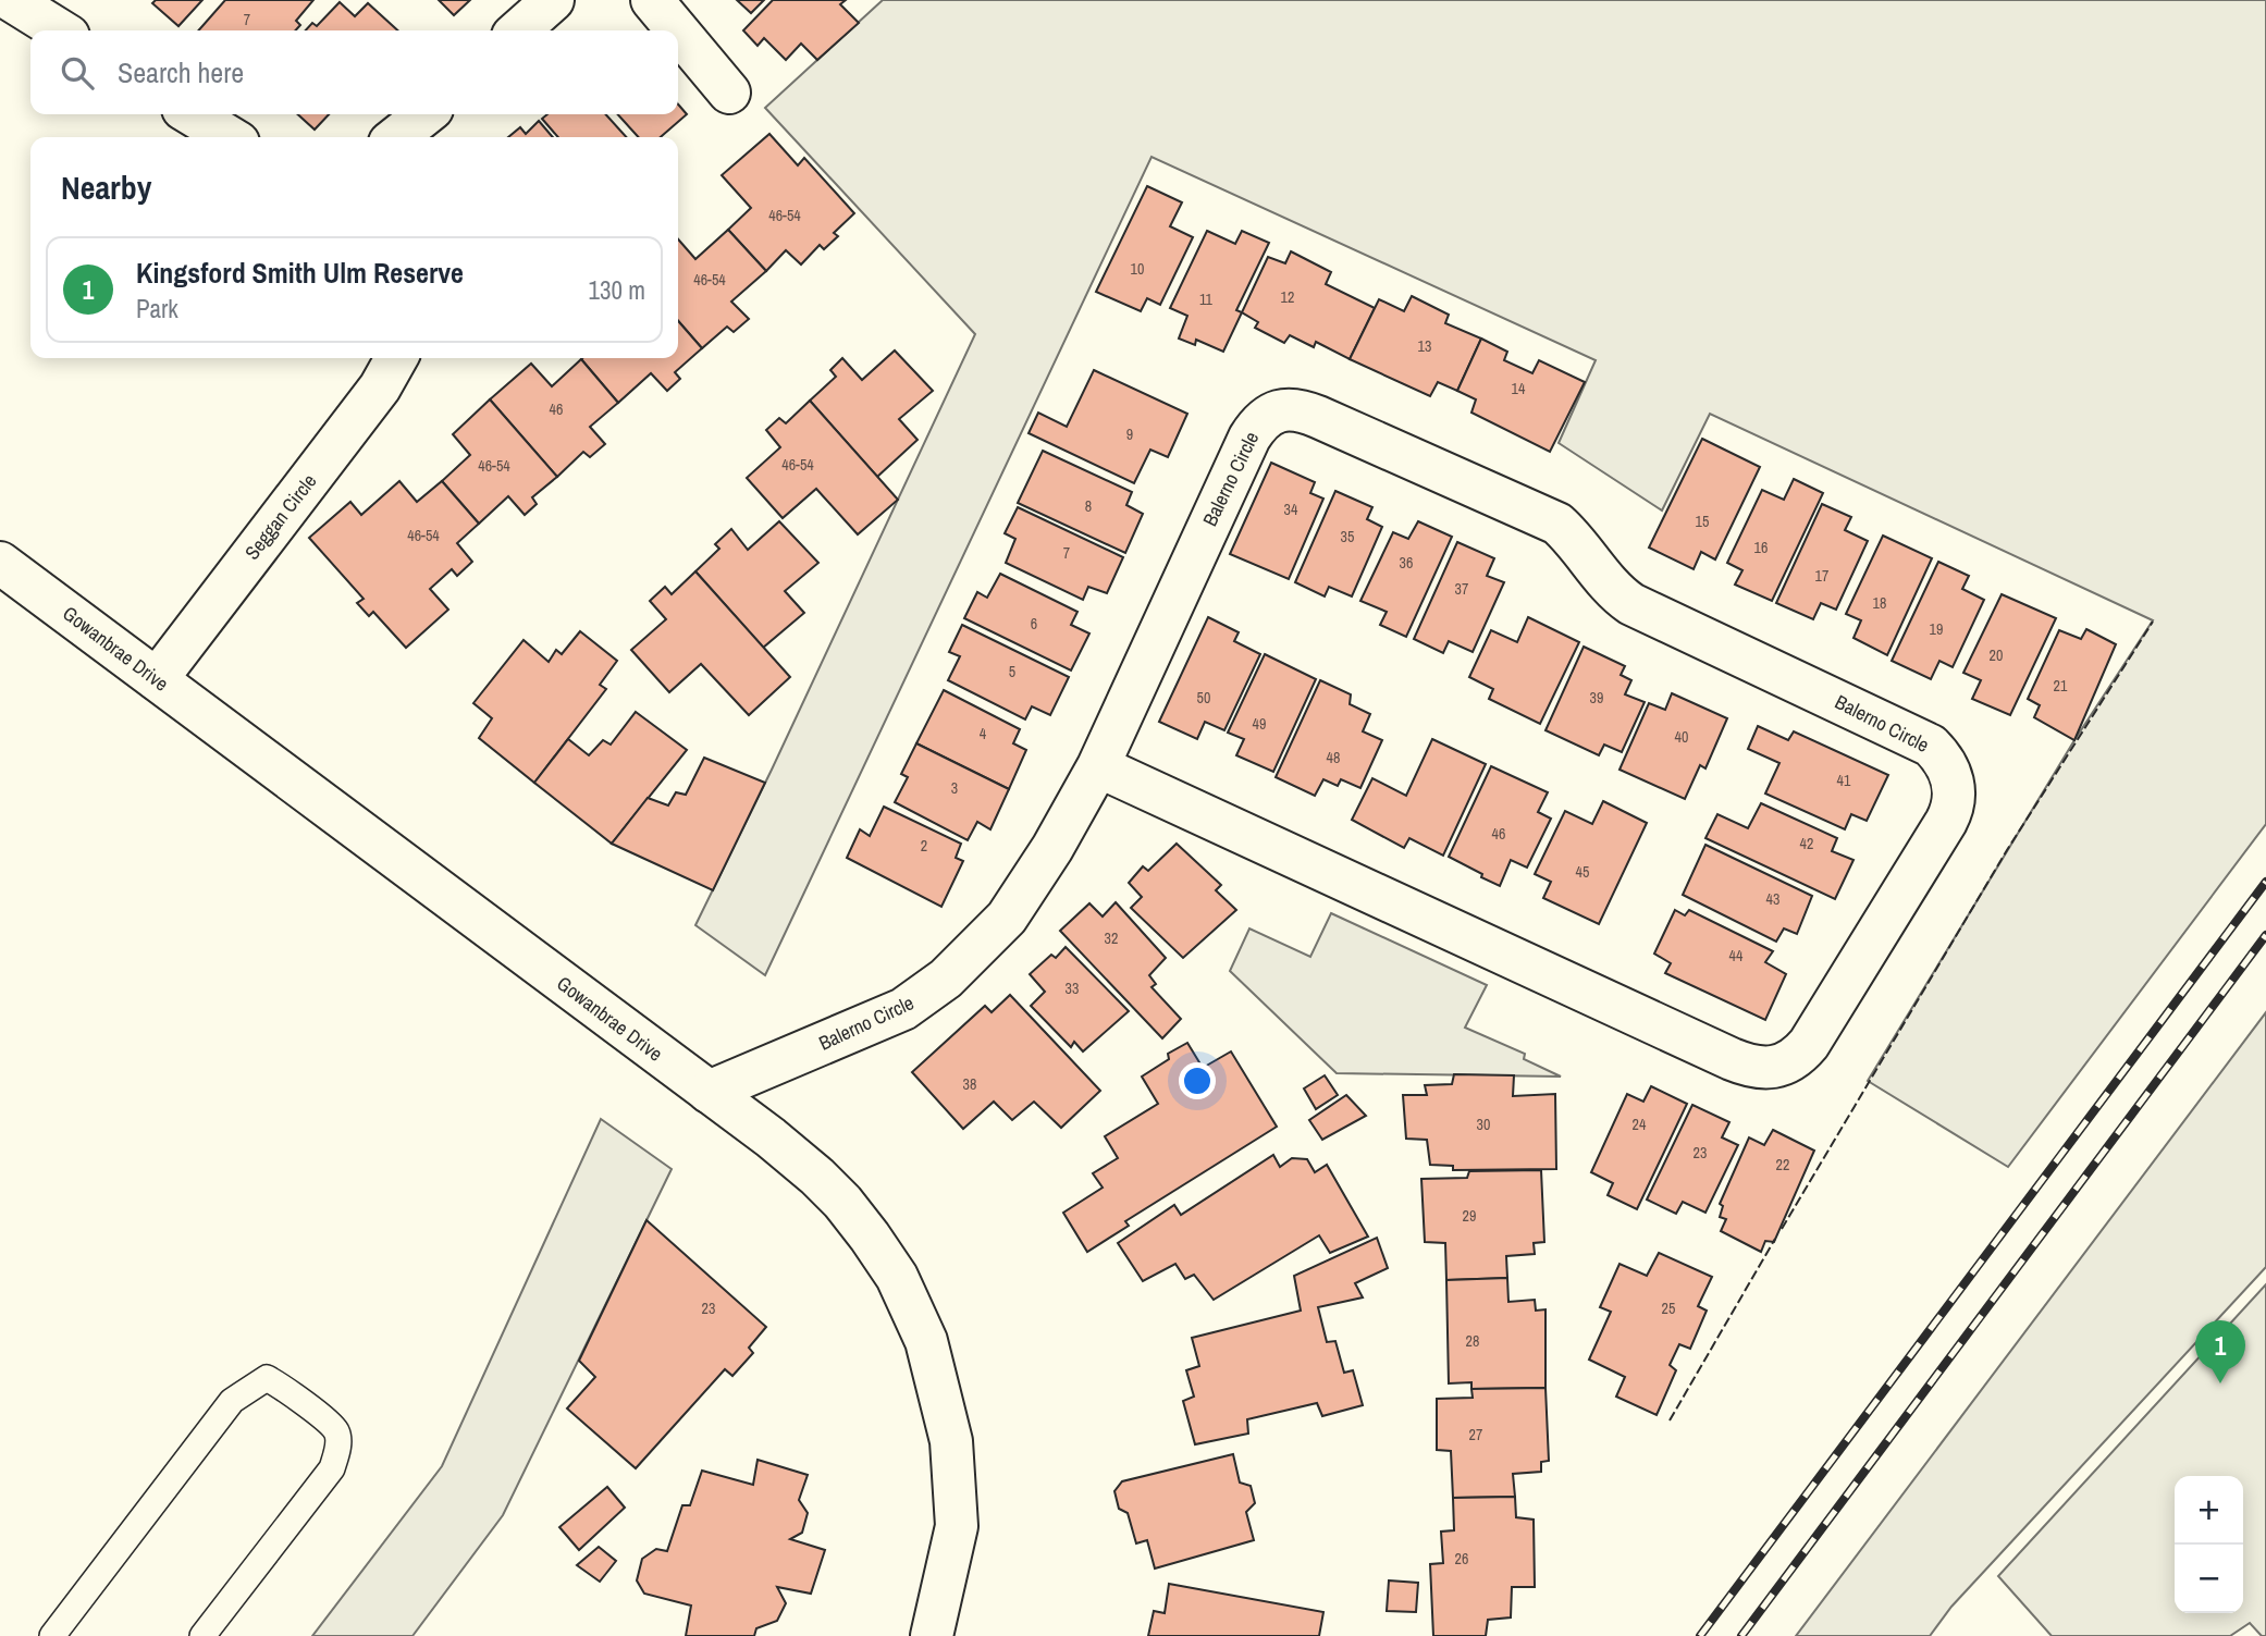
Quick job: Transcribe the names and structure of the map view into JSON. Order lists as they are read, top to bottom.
{
  "streets": {
    "street": ["Balerno Circle", "Seggan Circle", "Gowanbrae Drive"]
  },
  "crossings": [
    ["Balerno Circle", "Gowanbrae Drive"],
    ["Seggan Circle", "Gowanbrae Drive"]
  ],
  "house_numbers": [
    "7",
    "46-54",
    "10",
    "46-54",
    "12",
    "11",
    "13",
    "14",
    "46",
    "9",
    "46-54",
    "46-54",
    "8",
    "34",
    "15",
    "46-54",
    "35",
    "16",
    "7",
    "36",
    "17",
    "37",
    "18",
    "6",
    "19",
    "20",
    "5",
    "21",
    "50",
    "39",
    "49",
    "4",
    "40",
    "48",
    "41",
    "3",
    "46",
    "42",
    "2",
    "45",
    "43",
    "32",
    "44",
    "33",
    "38",
    "30",
    "24",
    "23",
    "22",
    "29",
    "23",
    "25",
    "28",
    "27",
    "26"
  ],
  "page": {
    "search": "Search here",
    "heading": "Nearby",
    "list": [
      {
        "mark": "1",
        "name": "Kingsford Smith Ulm Reserve",
        "note": "Park",
        "value": "130 m"
      }
    ],
    "pins": "1",
    "map_buttons": ["+", "−"]
  }
}
